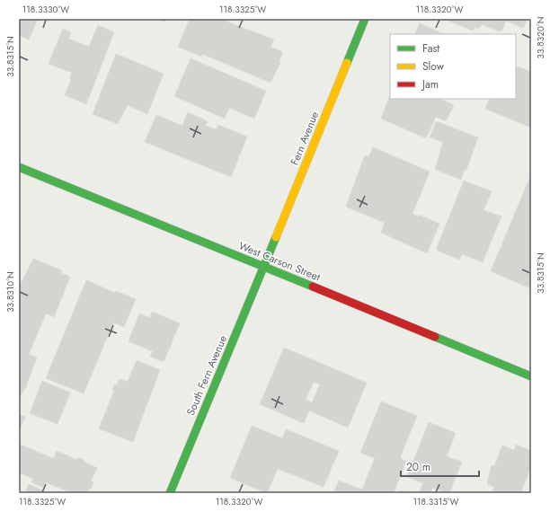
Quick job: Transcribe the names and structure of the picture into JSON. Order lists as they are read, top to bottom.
{
  "streets": {
    "main road": ["Fern Avenue", "West Carson Street", "South Fern Avenue"]
  },
  "crossings": [
    ["Fern Avenue", "West Carson Street"],
    ["Fern Avenue", "South Fern Avenue"],
    ["West Carson Street", "South Fern Avenue"]
  ],
  "legend": ["Fast", "Slow", "Jam"],
  "scale_bar": "20 m",
  "coordinates": [
    "118.3330°W",
    "118.3325°W",
    "118.3320°W",
    "33.8320°N",
    "33.8315°N",
    "33.8310°N",
    "118.3315°W"
  ]
}
